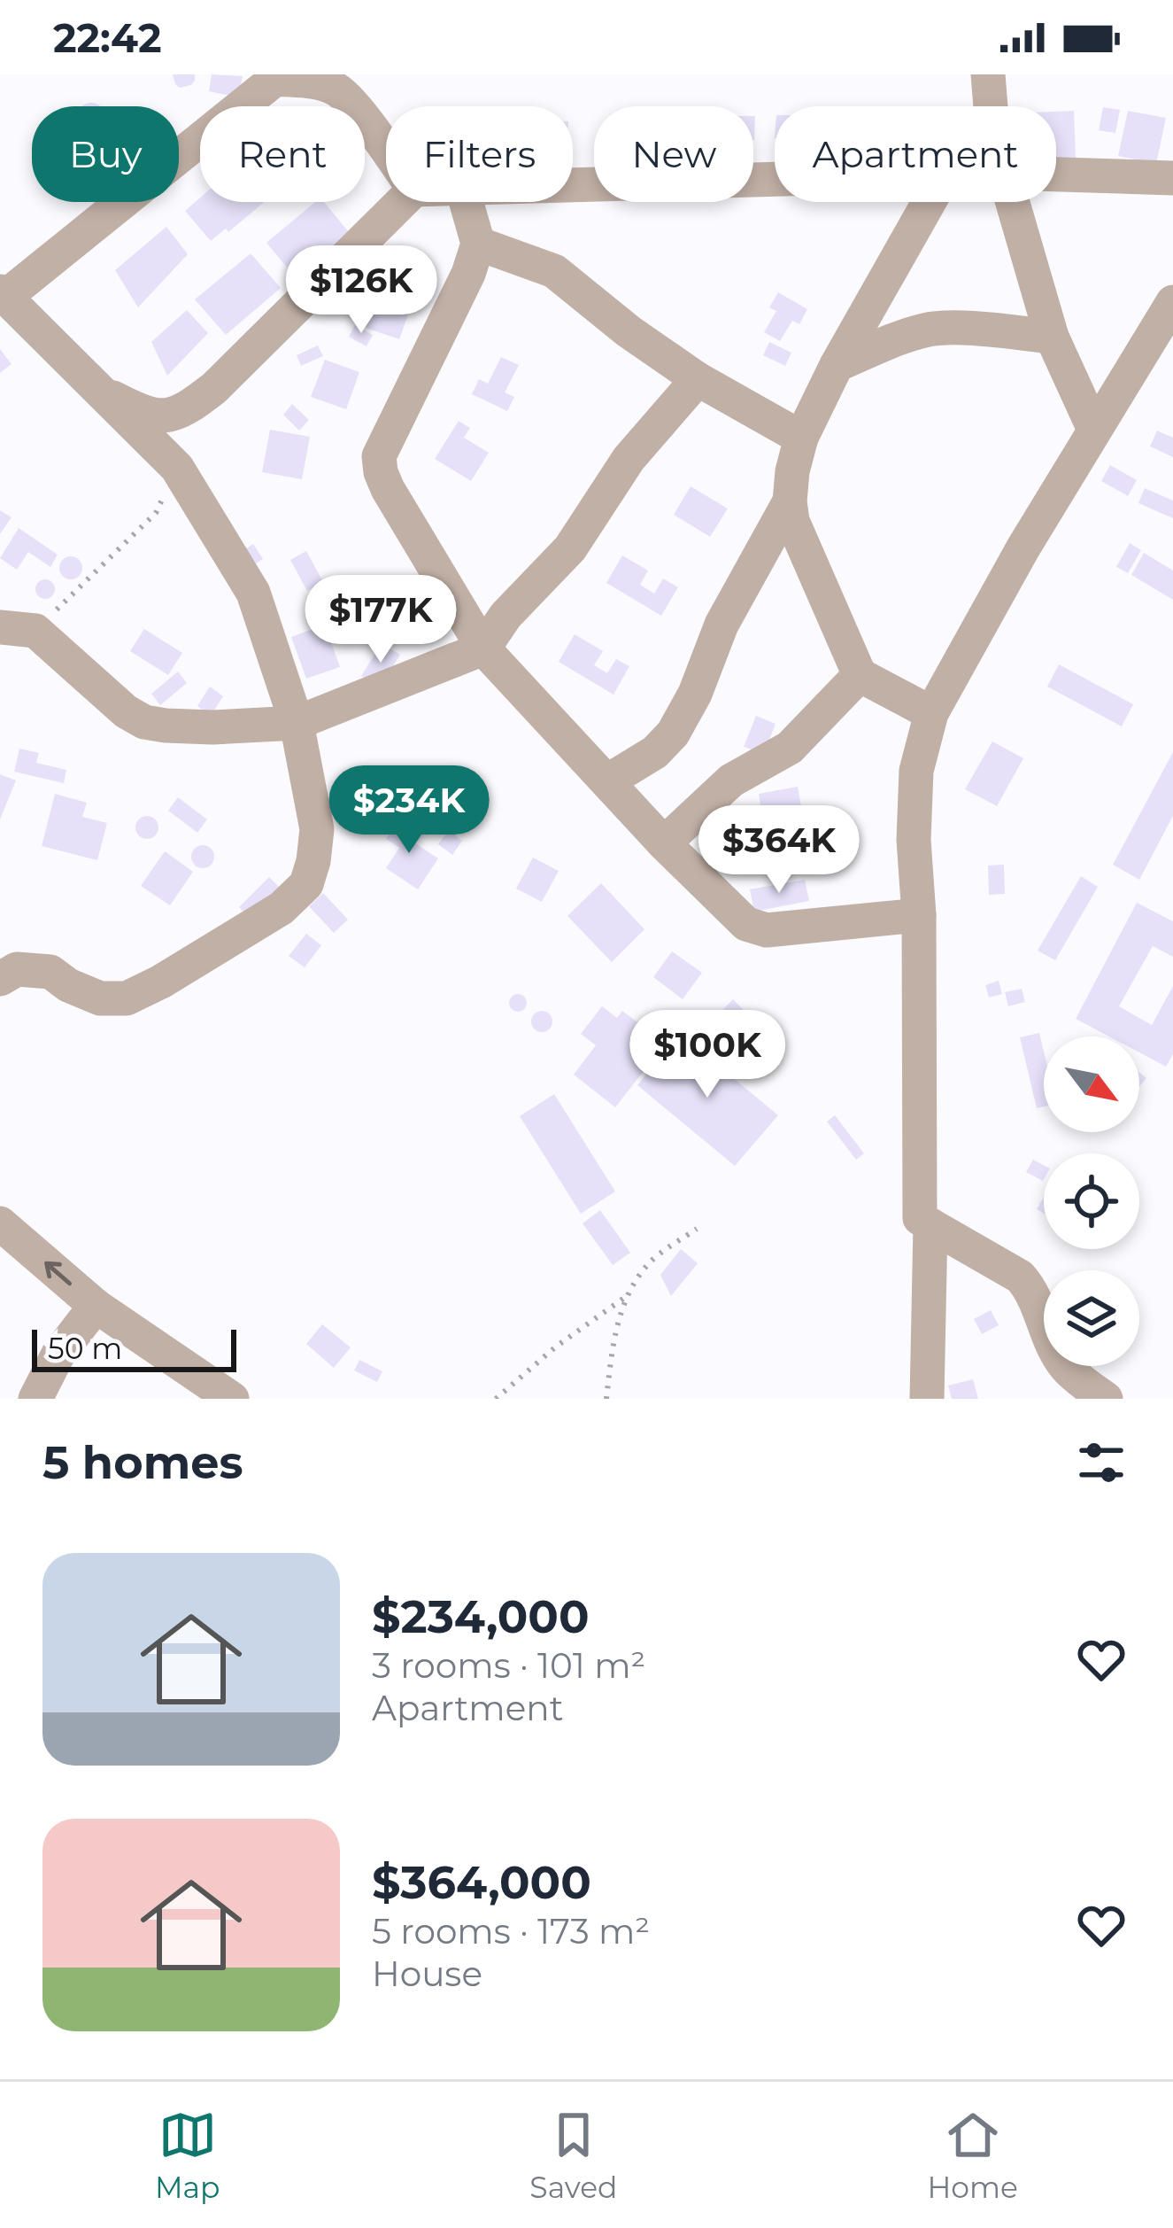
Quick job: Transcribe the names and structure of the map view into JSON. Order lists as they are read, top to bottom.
{
  "scale_bar": "50 m",
  "north": "bottom right",
  "page": {
    "status": "22:42",
    "chip": [
      "Buy",
      "Rent",
      "Filters",
      "New",
      "Apartment"
    ],
    "price": [
      "$126K",
      "$177K",
      "$234K",
      "$364K",
      "$100K"
    ],
    "scale": "50 m",
    "heading": "5 homes",
    "list": [
      {
        "name": "$234,000",
        "note": "3 rooms · 101 m² · Apartment"
      },
      {
        "name": "$364,000",
        "note": "5 rooms · 173 m² · House"
      }
    ],
    "tabs": ["Map", "Saved", "Home"]
  }
}
